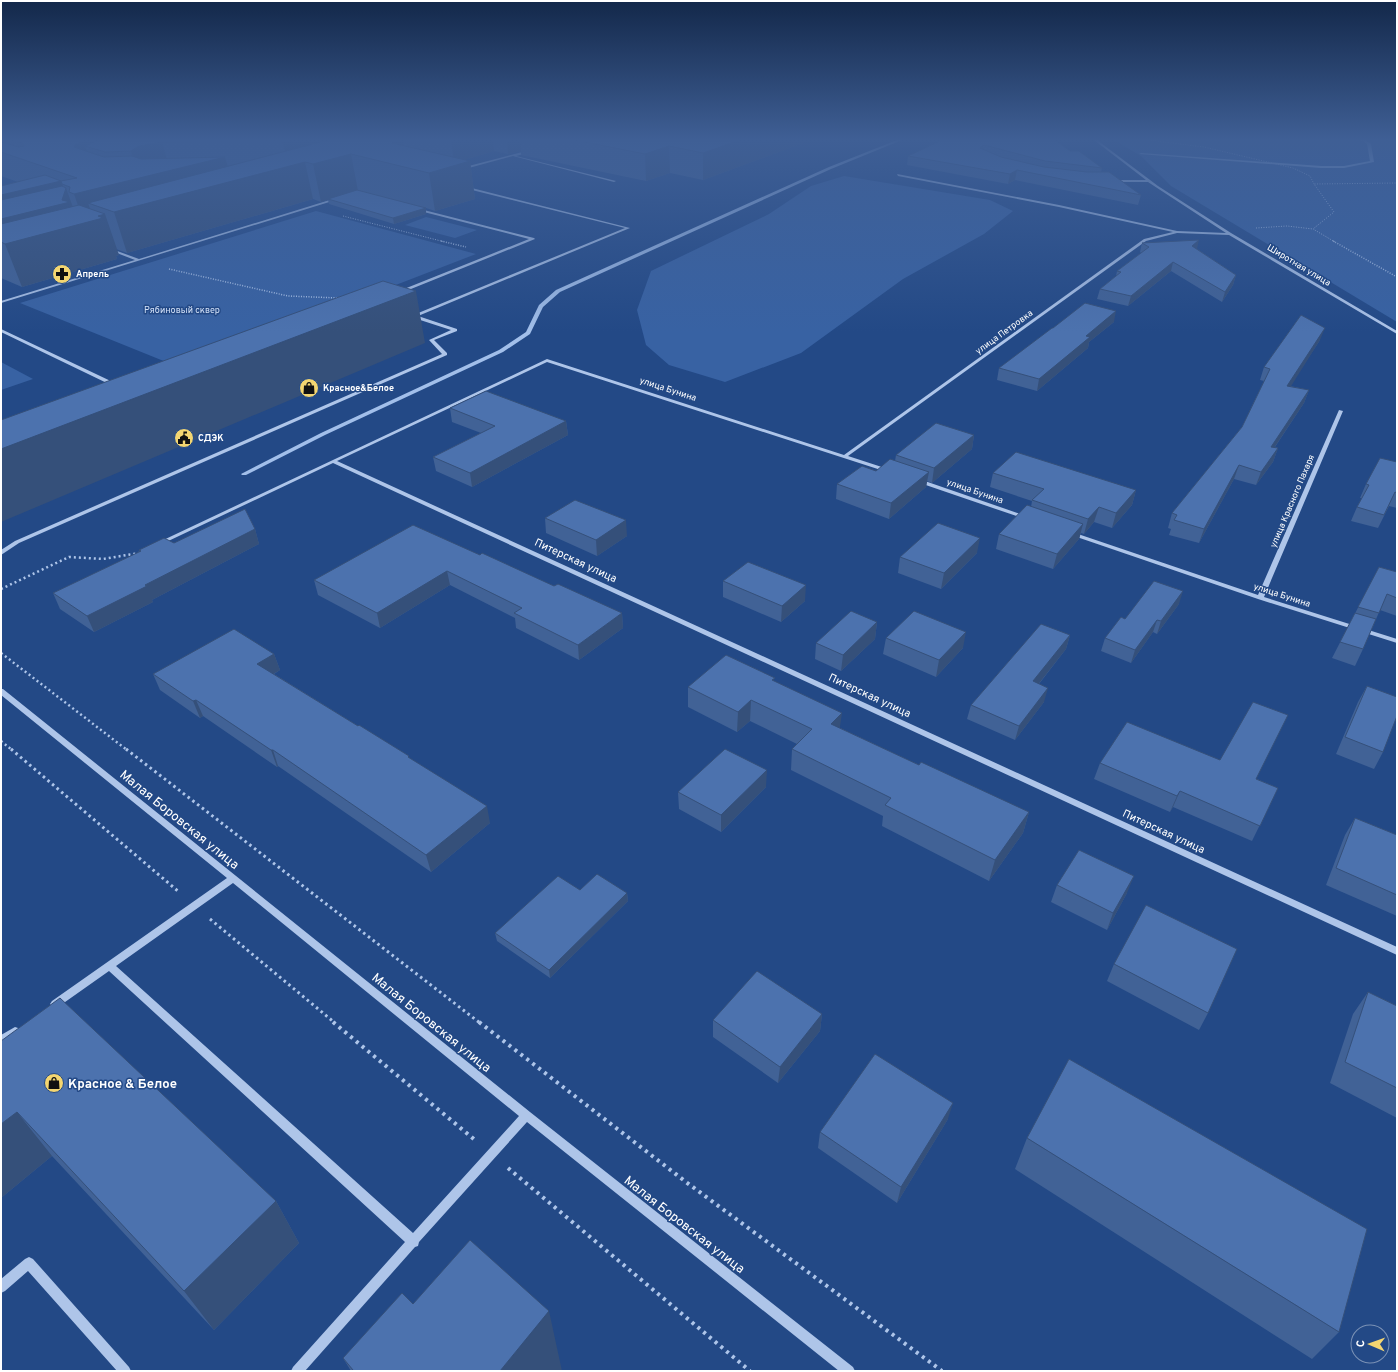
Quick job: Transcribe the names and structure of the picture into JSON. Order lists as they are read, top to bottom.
{
  "streets": {
    "street": [
      "Широтная улица",
      "улица Петровка",
      "улица Бунина",
      "улица Красного Пахаря",
      "Питерская улица",
      "Малая Боровская улица"
    ]
  },
  "crossings": [
    ["улица Петровка", "улица Бунина"],
    ["улица Бунина", "улица Красного Пахаря"],
    ["улица Бунина", "Питерская улица"]
  ],
  "parks": ["Рябиновый сквер"],
  "places": {
    "pharmacy": ["Апрель"],
    "shop": ["Красное&Белое", "Красное & Белое"],
    "public building": ["СДЭК"]
  },
  "north": "left"
}
